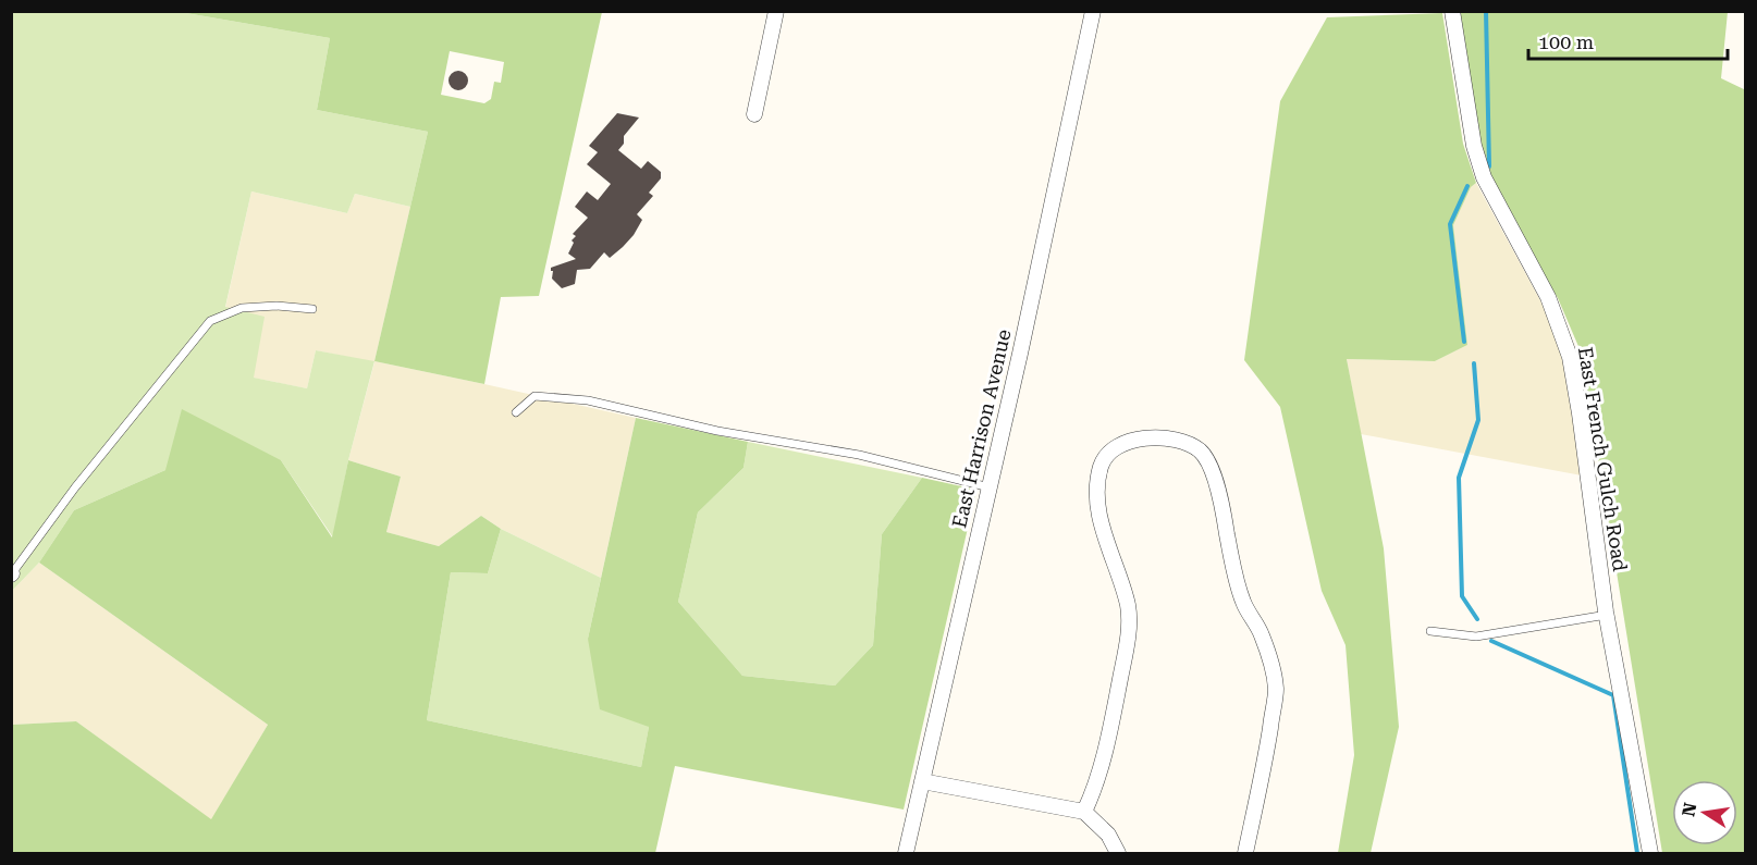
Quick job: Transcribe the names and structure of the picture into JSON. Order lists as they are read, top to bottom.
{
  "streets": {
    "street": ["East Harrison Avenue", "East French Gulch Road"]
  },
  "scale_bar": "100 m",
  "north": "left"
}
